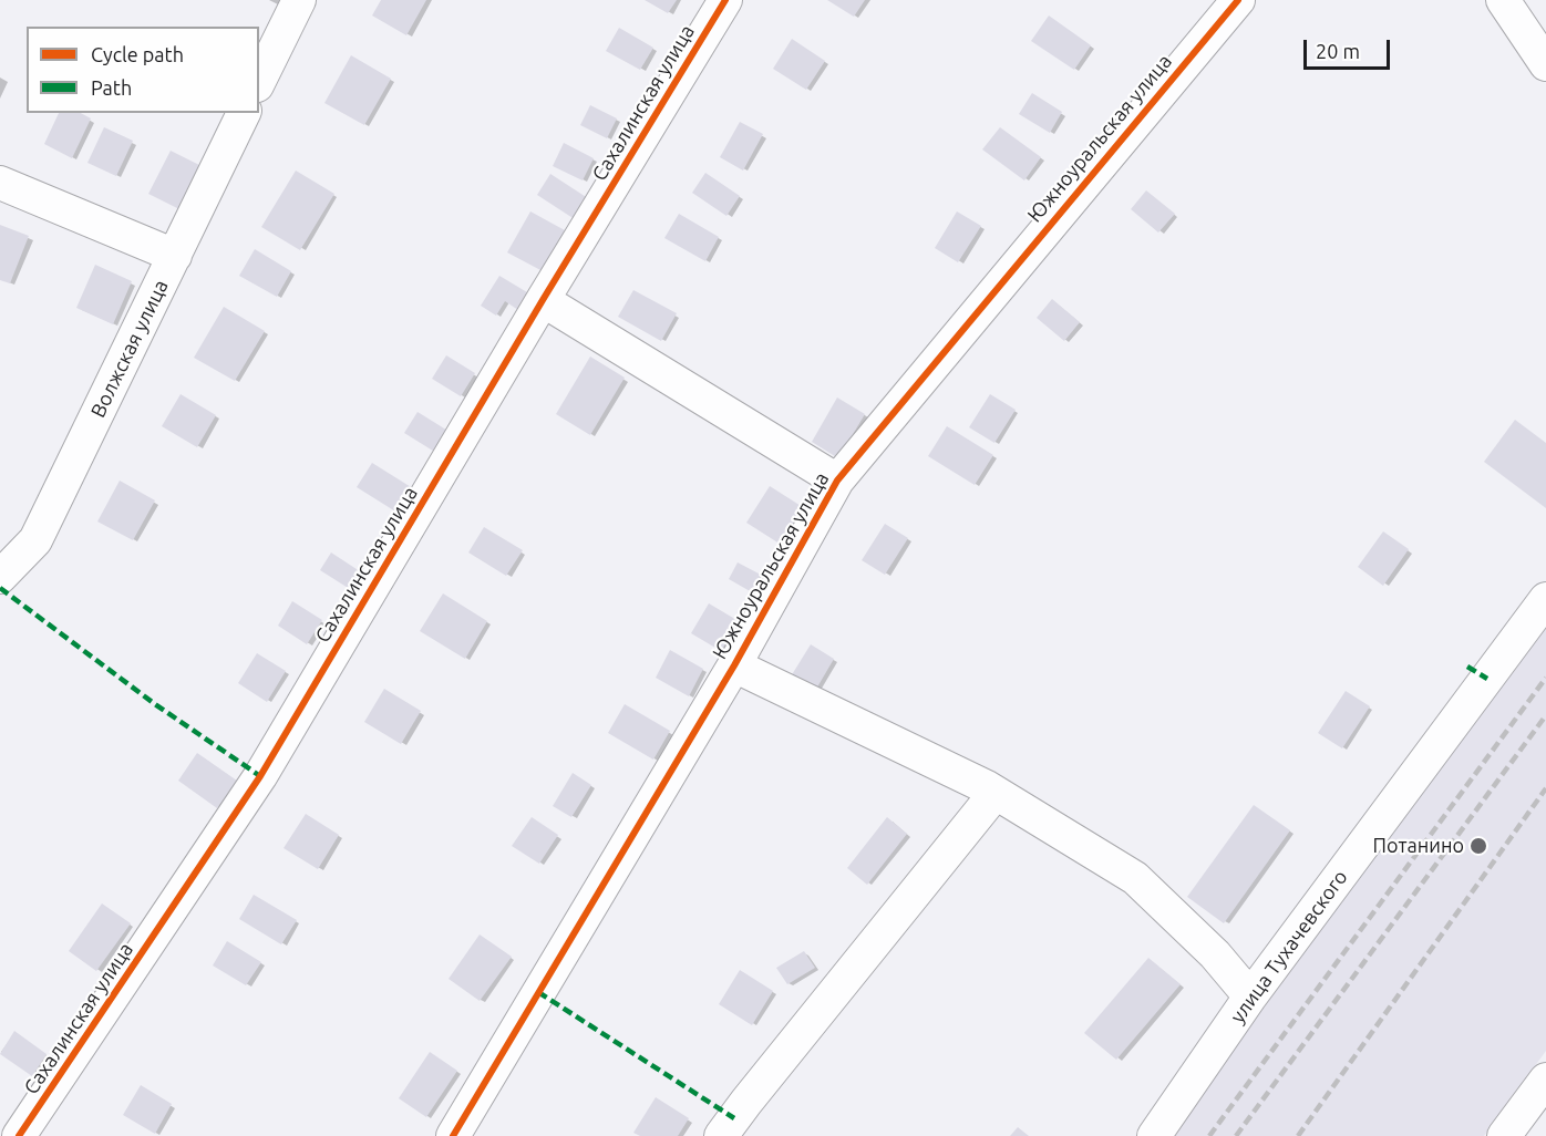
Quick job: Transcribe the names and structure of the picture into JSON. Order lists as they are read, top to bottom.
{
  "streets": {
    "street": [
      "Сахалинская улица",
      "Южноуральская улица",
      "Волжская улица",
      "улица Тухачевского"
    ]
  },
  "places": ["Потанино"],
  "legend": ["Cycle path", "Path"],
  "scale_bar": "20 m"
}
